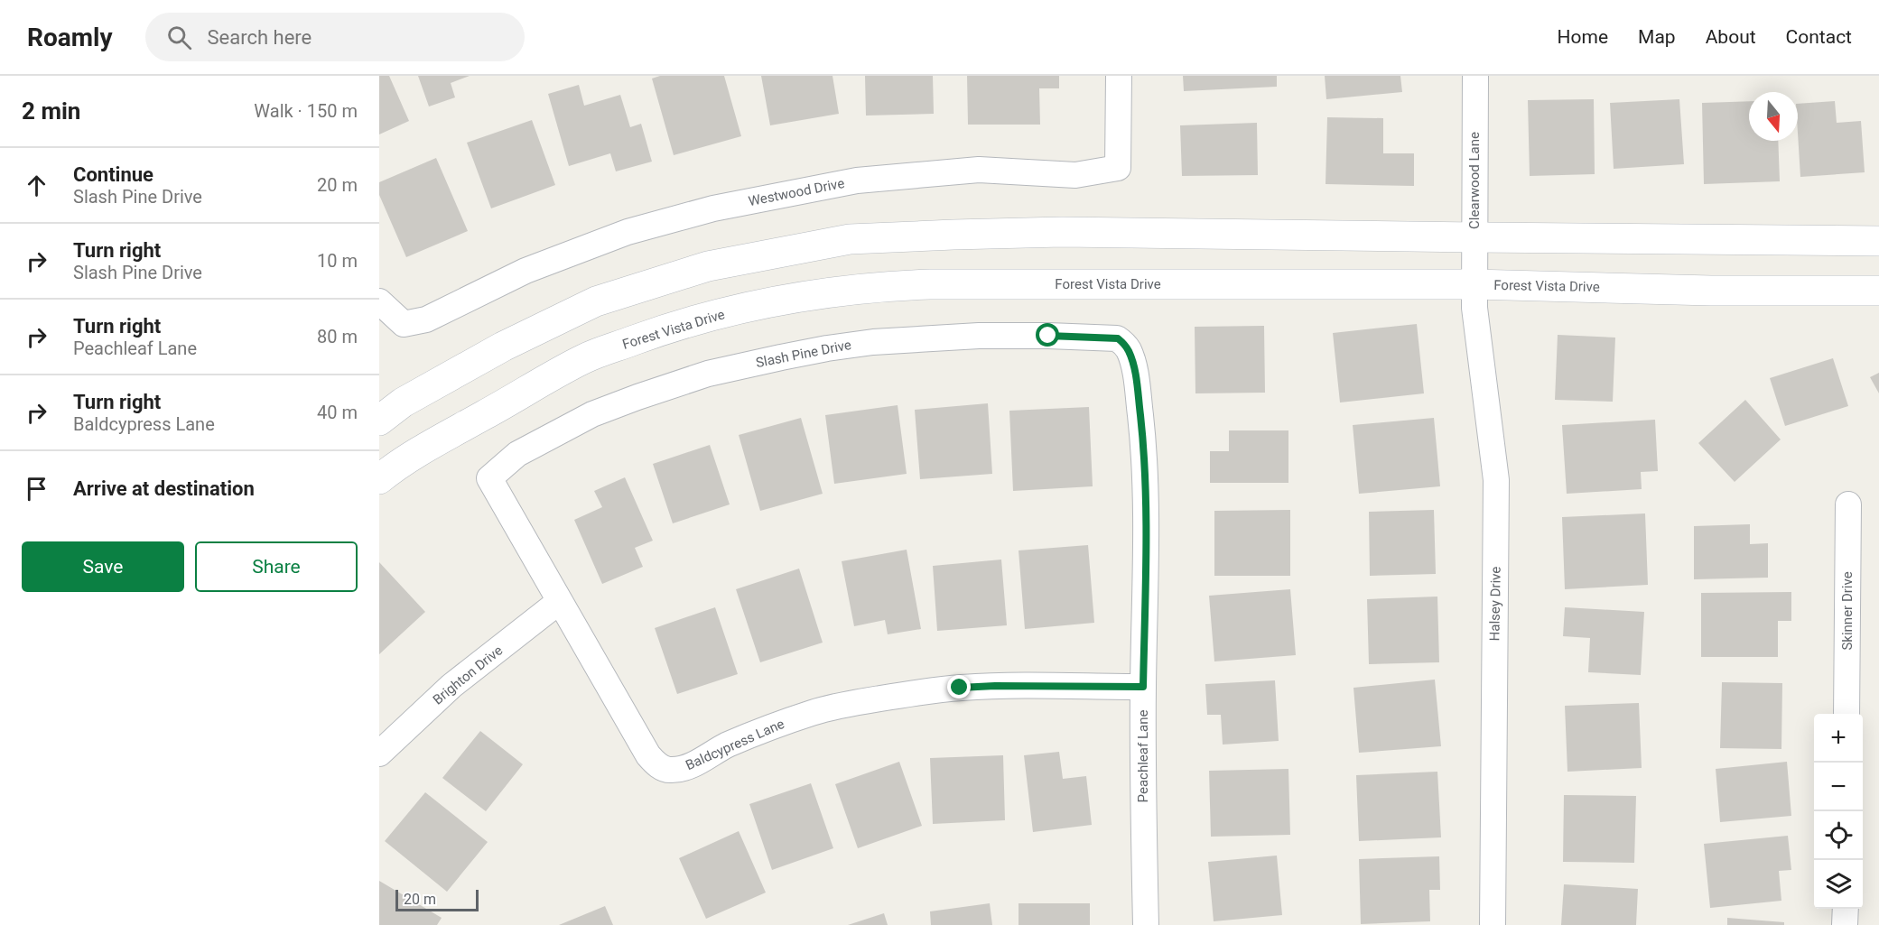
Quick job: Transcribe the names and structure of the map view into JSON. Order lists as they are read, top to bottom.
{
  "streets": {
    "main road": ["Forest Vista Drive"],
    "street": [
      "Clearwood Lane",
      "Westwood Drive",
      "Slash Pine Drive",
      "Halsey Drive",
      "Skinner Drive",
      "Brighton Drive",
      "Baldcypress Lane",
      "Peachleaf Lane"
    ]
  },
  "crossings": [
    ["Clearwood Lane", "Forest Vista Drive"],
    ["Clearwood Lane", "Halsey Drive"],
    ["Forest Vista Drive", "Halsey Drive"],
    ["Slash Pine Drive", "Baldcypress Lane"],
    ["Slash Pine Drive", "Peachleaf Lane"],
    ["Brighton Drive", "Baldcypress Lane"],
    ["Baldcypress Lane", "Peachleaf Lane"]
  ],
  "scale_bar": "20 m",
  "north": "bottom",
  "page": {
    "header": "Roamly",
    "search": "Search here",
    "nav": [
      "Home",
      "Map",
      "About",
      "Contact"
    ],
    "heading": ["2 min", "Walk · 150 m"],
    "list": [
      ["Continue", "Slash Pine Drive", "20 m"],
      ["Turn right", "Slash Pine Drive", "10 m"],
      ["Turn right", "Peachleaf Lane", "80 m"],
      ["Turn right", "Baldcypress Lane", "40 m"],
      "Arrive at destination"
    ],
    "buttons": ["Save", "Share"],
    "map_buttons": ["+", "−"],
    "scale": "20 m"
  }
}
